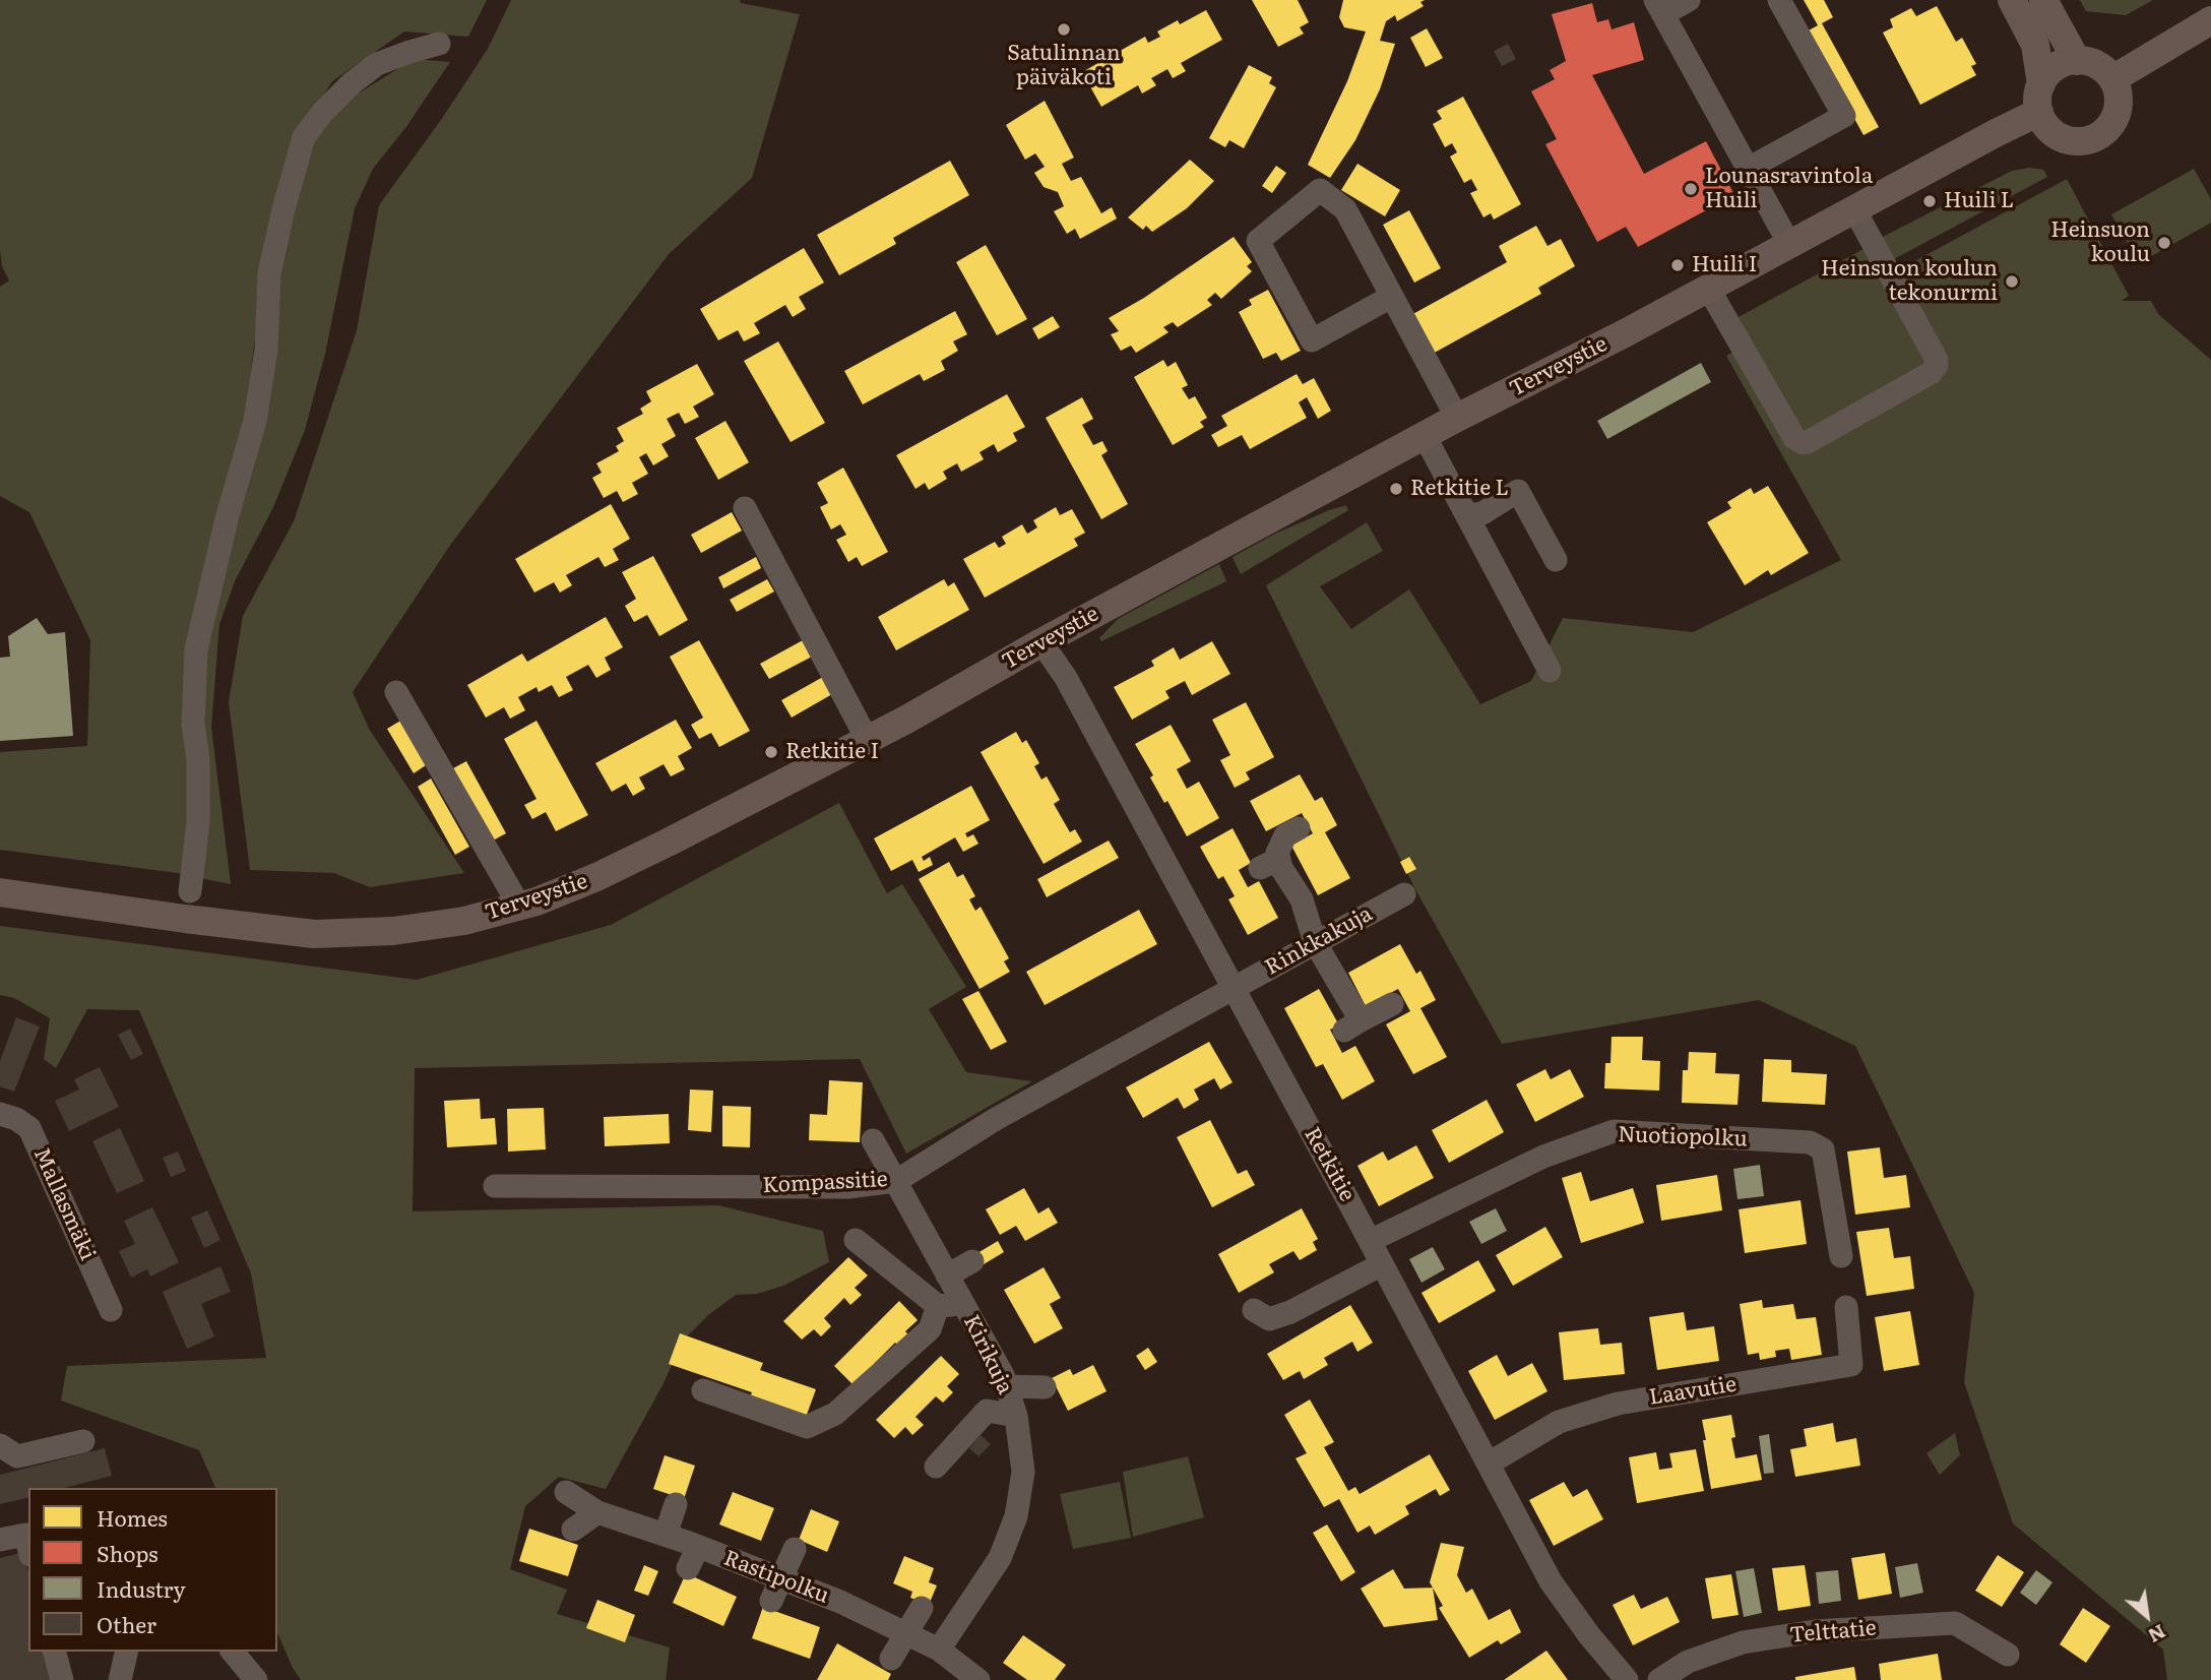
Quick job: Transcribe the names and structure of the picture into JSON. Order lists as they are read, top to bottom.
{
  "streets": {
    "main road": ["Terveystie"],
    "street": [
      "Rinkkakuja",
      "Nuotiopolku",
      "Retkitie",
      "Kompassitie",
      "Mallasmäki",
      "Kirikuja",
      "Laavutie",
      "Rastipolku",
      "Telttatie"
    ]
  },
  "crossings": [
    ["Terveystie", "Retkitie"],
    ["Rinkkakuja", "Retkitie"],
    ["Rinkkakuja", "Kompassitie"],
    ["Nuotiopolku", "Retkitie"],
    ["Retkitie", "Kompassitie"],
    ["Retkitie", "Laavutie"],
    ["Kompassitie", "Kirikuja"],
    ["Kirikuja", "Rastipolku"]
  ],
  "places": [
    "Satulinnan päiväkoti",
    "Lounasravintola Huili",
    "Huili L",
    "Heinsuon koulu",
    "Huili I",
    "Heinsuon koulun tekonurmi",
    "Retkitie L",
    "Retkitie I"
  ],
  "legend": [
    "Homes",
    "Shops",
    "Industry",
    "Other"
  ],
  "north": "bottom right"
}
